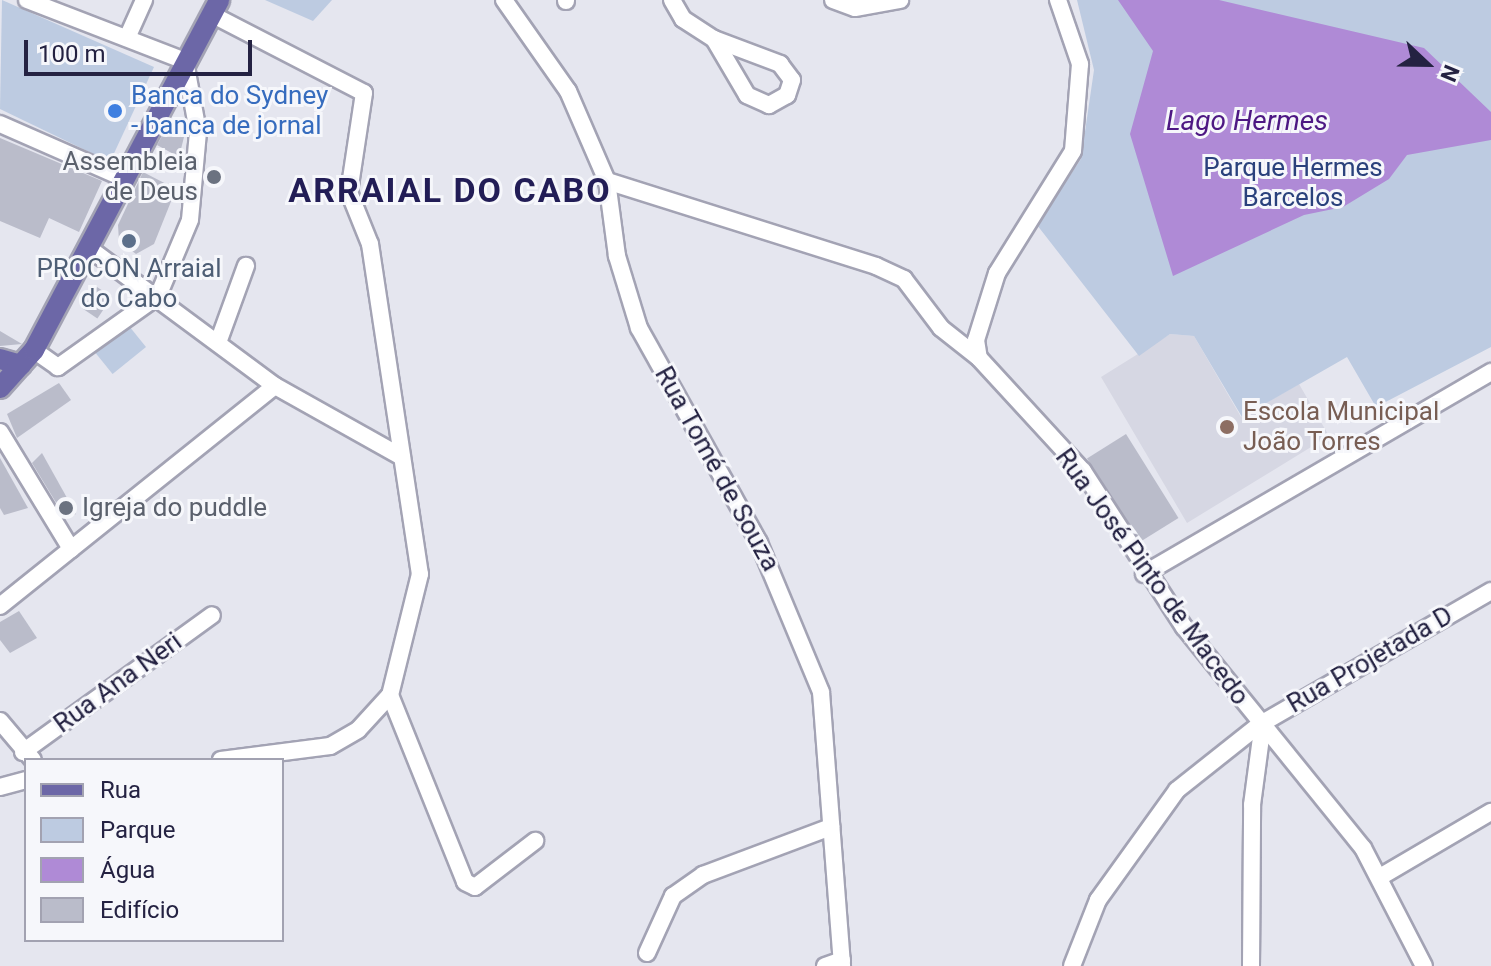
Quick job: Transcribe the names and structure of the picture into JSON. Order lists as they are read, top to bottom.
{
  "streets": {
    "street": [
      "Rua Tomé de Souza",
      "Rua José Pinto de Macedo",
      "Rua Projetada D",
      "Rua Ana Neri"
    ]
  },
  "crossings": [
    ["Rua Tomé de Souza", "Rua José Pinto de Macedo"],
    ["Rua José Pinto de Macedo", "Rua Projetada D"]
  ],
  "districts": ["ARRAIAL DO CABO"],
  "water": ["Lago Hermes"],
  "parks": ["Parque Hermes Barcelos"],
  "places": [
    "Banca do Sydney - banca de jornal",
    "Assembleia de Deus",
    "PROCON Arraial do Cabo",
    "Escola Municipal João Torres",
    "Igreja do puddle"
  ],
  "legend": [
    "Rua",
    "Parque",
    "Água",
    "Edifício"
  ],
  "scale_bar": "100 m",
  "north": "right"
}
